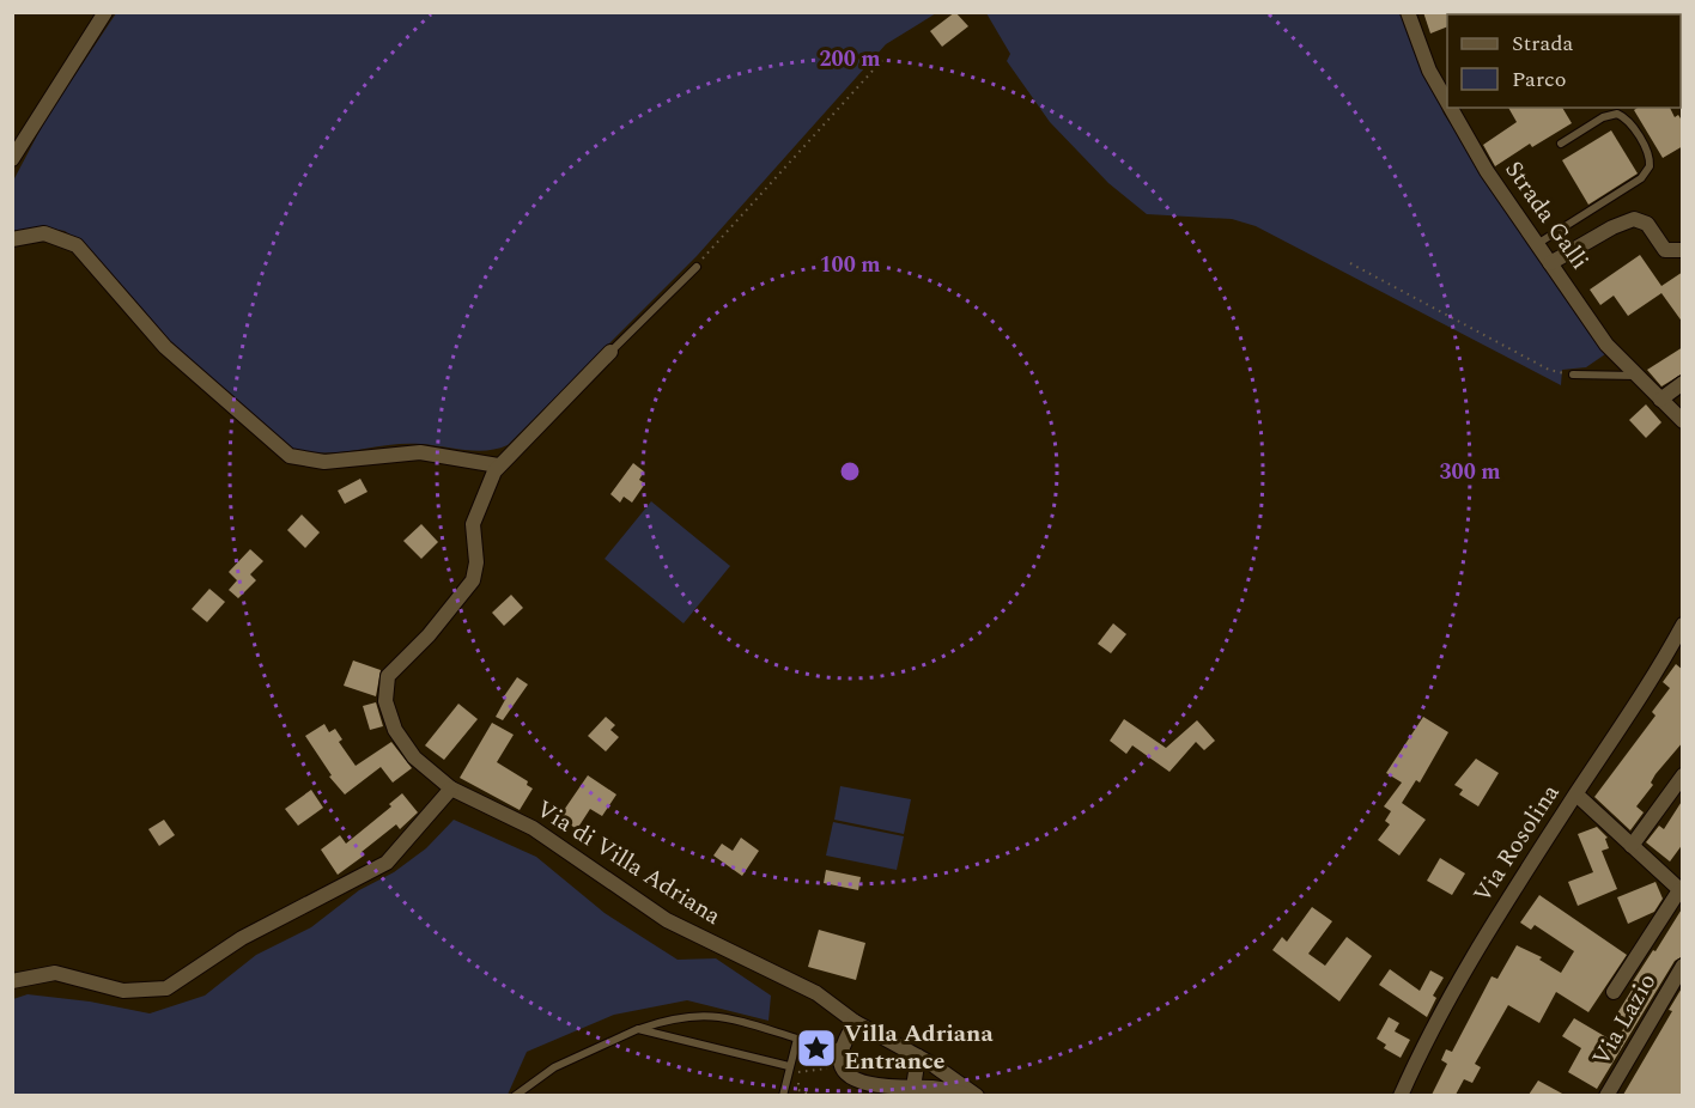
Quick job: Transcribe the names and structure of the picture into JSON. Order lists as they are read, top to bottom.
{
  "streets": {
    "street": [
      "Strada Galli",
      "Via Rosolina",
      "Via di Villa Adriana",
      "Via Lazio"
    ]
  },
  "places": {
    "place": ["Villa Adriana Entrance"]
  },
  "legend": ["Strada", "Parco"],
  "rings": ["200 m", "100 m", "300 m"]
}
